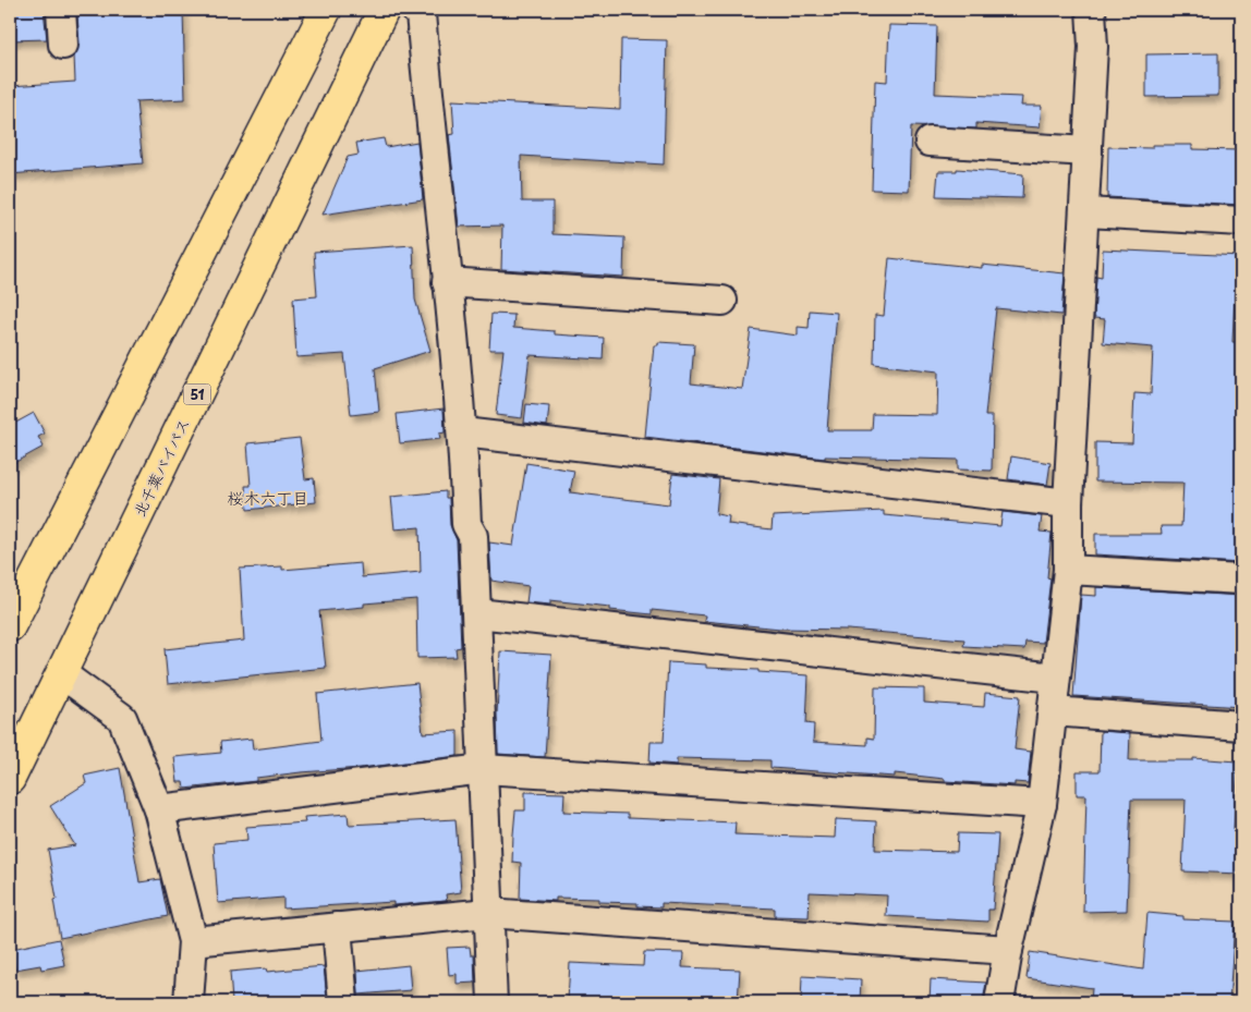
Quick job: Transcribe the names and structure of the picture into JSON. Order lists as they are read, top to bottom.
{
  "streets": {
    "highway": ["51", "北千葉バイパス"]
  },
  "districts": ["桜木六丁目"]
}
